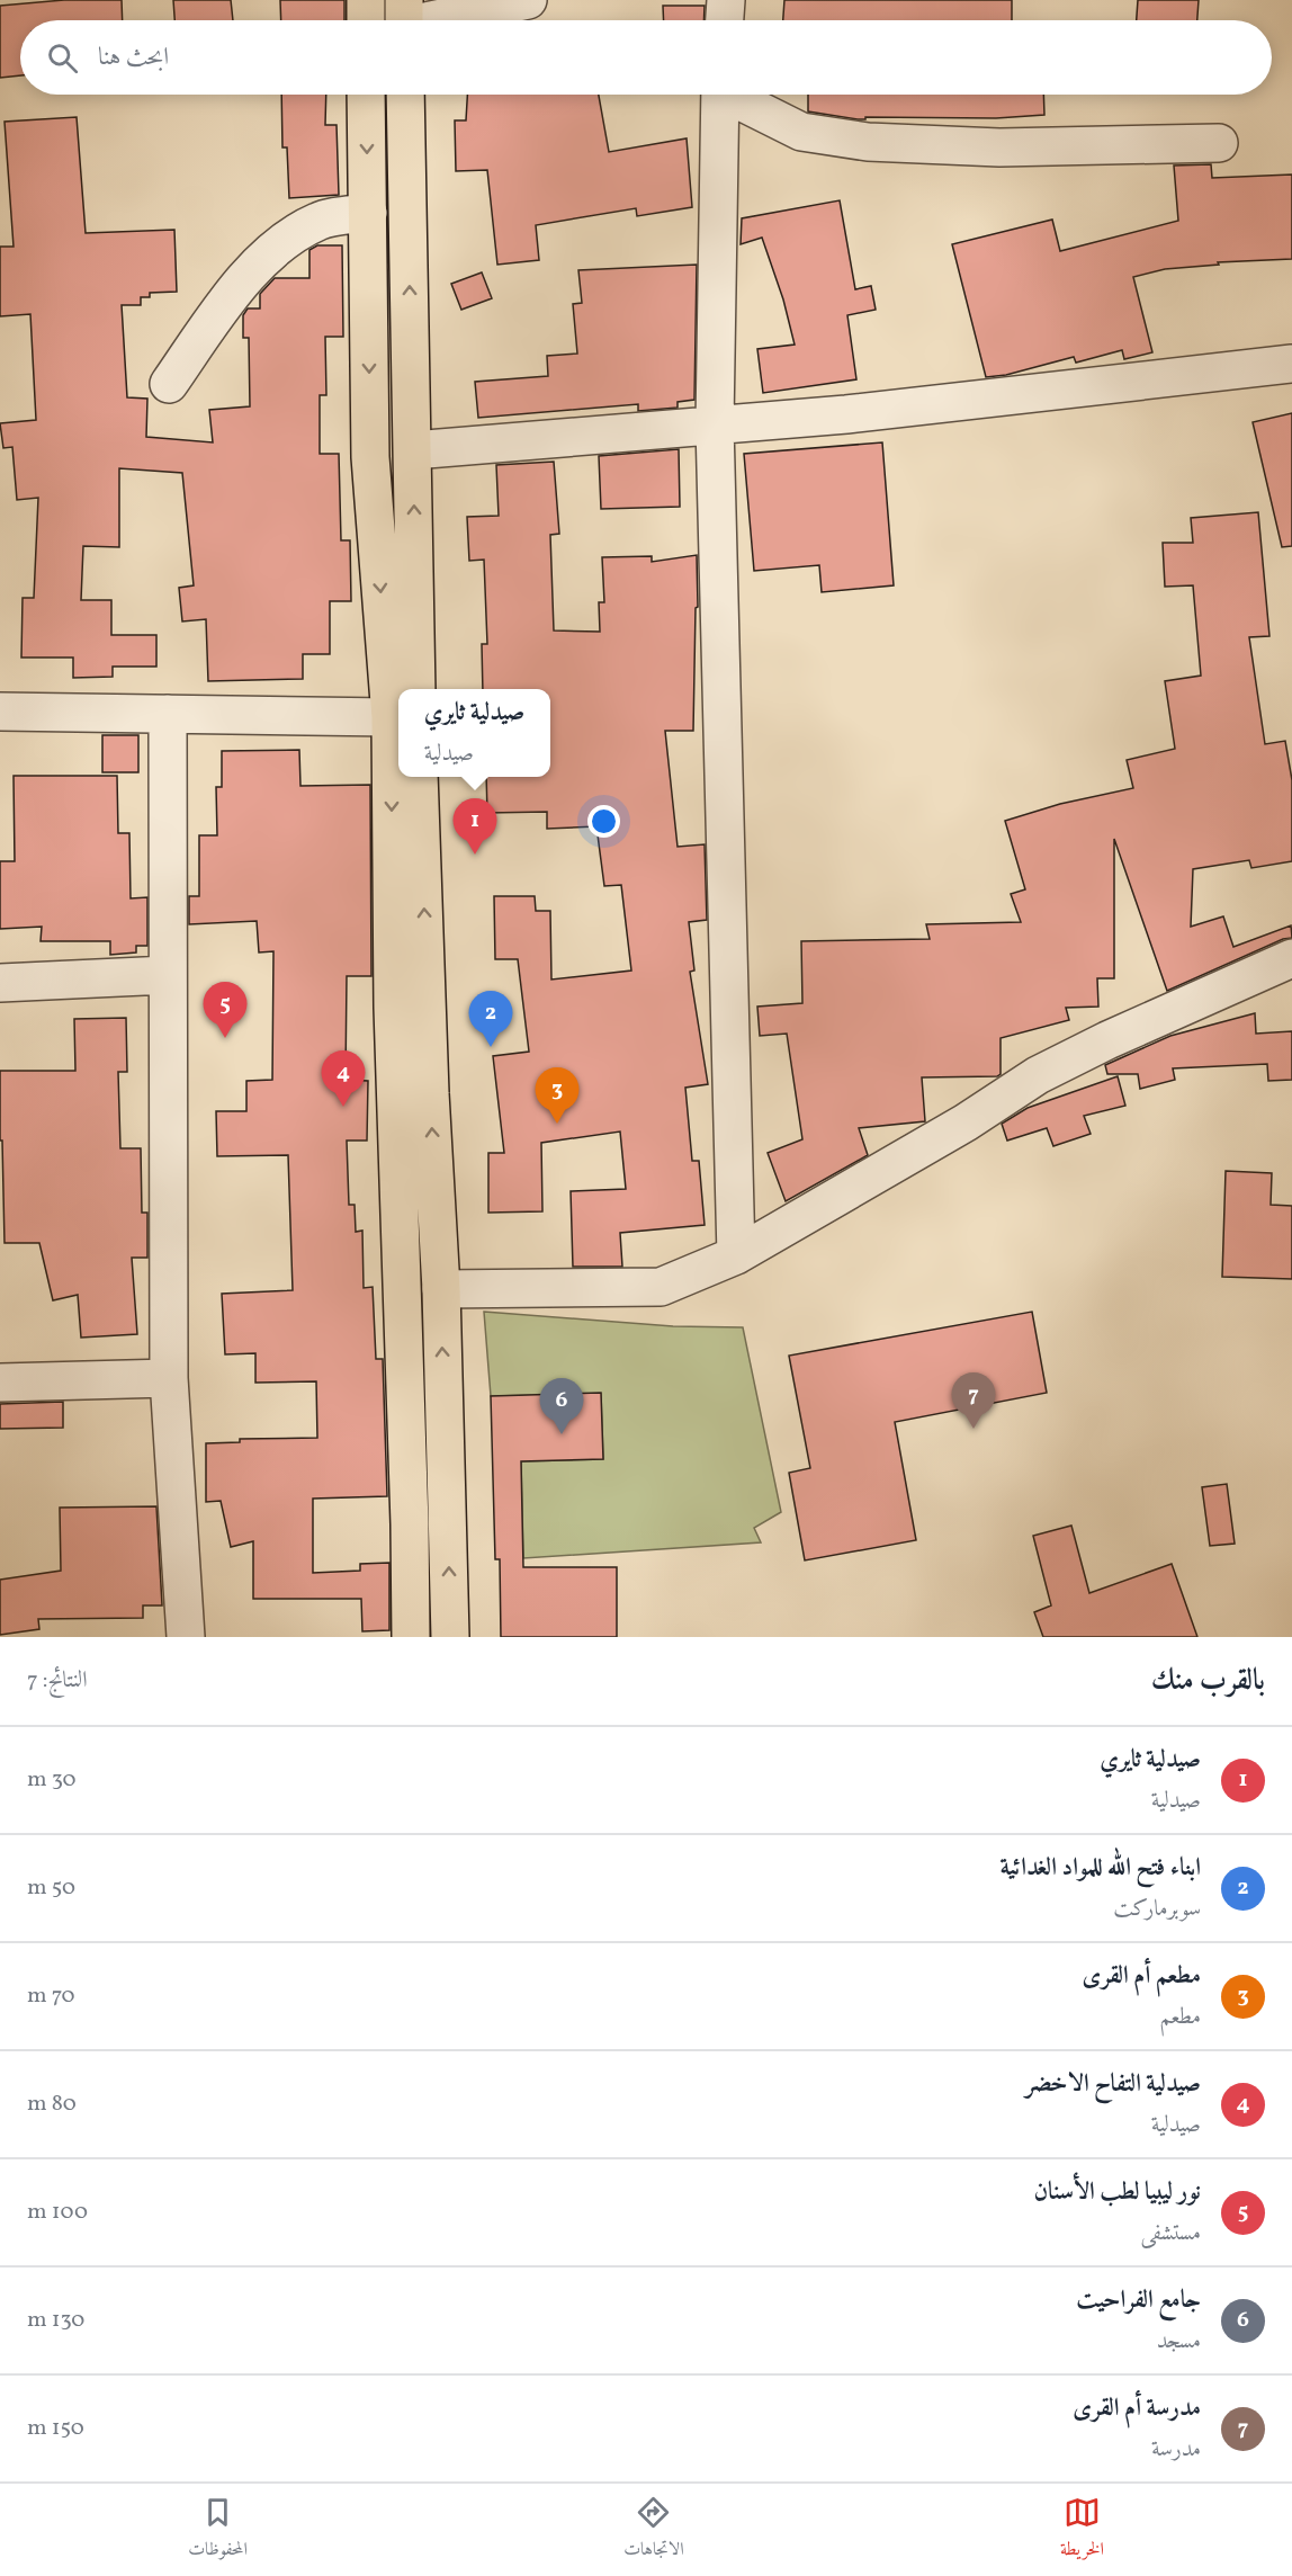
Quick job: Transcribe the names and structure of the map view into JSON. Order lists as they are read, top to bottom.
{
  "page": {
    "search": "ابحث هنا",
    "popup": ["صيدلية ثايري", "صيدلية"],
    "pins": [
      "1",
      "5",
      "2",
      "4",
      "3",
      "7",
      "6"
    ],
    "heading": ["بالقرب منك", "النتائج: 7"],
    "list": [
      {
        "mark": "1",
        "name": "صيدلية ثايري",
        "note": "صيدلية",
        "value": "30 m"
      },
      {
        "mark": "2",
        "name": "ابناء فتح الله للمواد الغدائية",
        "note": "سوبرماركت",
        "value": "50 m"
      },
      {
        "mark": "3",
        "name": "مطعم أم القرى",
        "note": "مطعم",
        "value": "70 m"
      },
      {
        "mark": "4",
        "name": "صيدلية التفاح الاخضر",
        "note": "صيدلية",
        "value": "80 m"
      },
      {
        "mark": "5",
        "name": "نور ليبيا لطب الأسنان",
        "note": "مستشفى",
        "value": "100 m"
      },
      {
        "mark": "6",
        "name": "جامع الفراحيت",
        "note": "مسجد",
        "value": "130 m"
      },
      {
        "mark": "7",
        "name": "مدرسة أم القرى",
        "note": "مدرسة",
        "value": "150 m"
      }
    ],
    "nav": ["الخريطة", "الاتجاهات", "المحفوظات"]
  }
}
